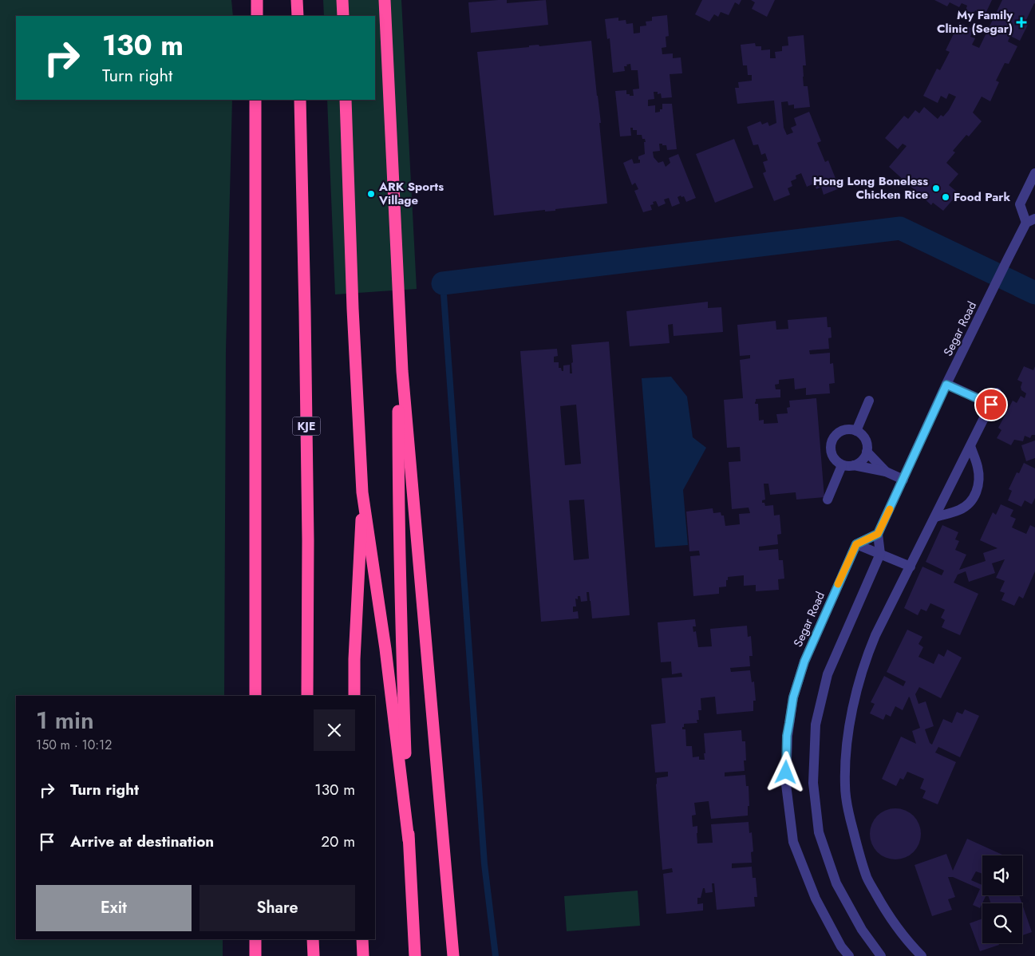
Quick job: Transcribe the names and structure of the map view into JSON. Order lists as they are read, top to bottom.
{
  "streets": {
    "highway": ["KJE"],
    "street": ["Segar Road"]
  },
  "places": {
    "health": ["My Family Clinic (Segar)"],
    "other": ["Hong Long Boneless Chicken Rice", "ARK Sports Village", "Food Park"]
  },
  "page": {
    "turn": ["130 m", "Turn right"],
    "heading": ["1 min", "150 m · 10:12"],
    "list": [
      {
        "name": "Turn right",
        "value": "130 m"
      },
      {
        "name": "Arrive at destination",
        "value": "20 m"
      }
    ],
    "buttons": ["Exit", "Share"]
  }
}
